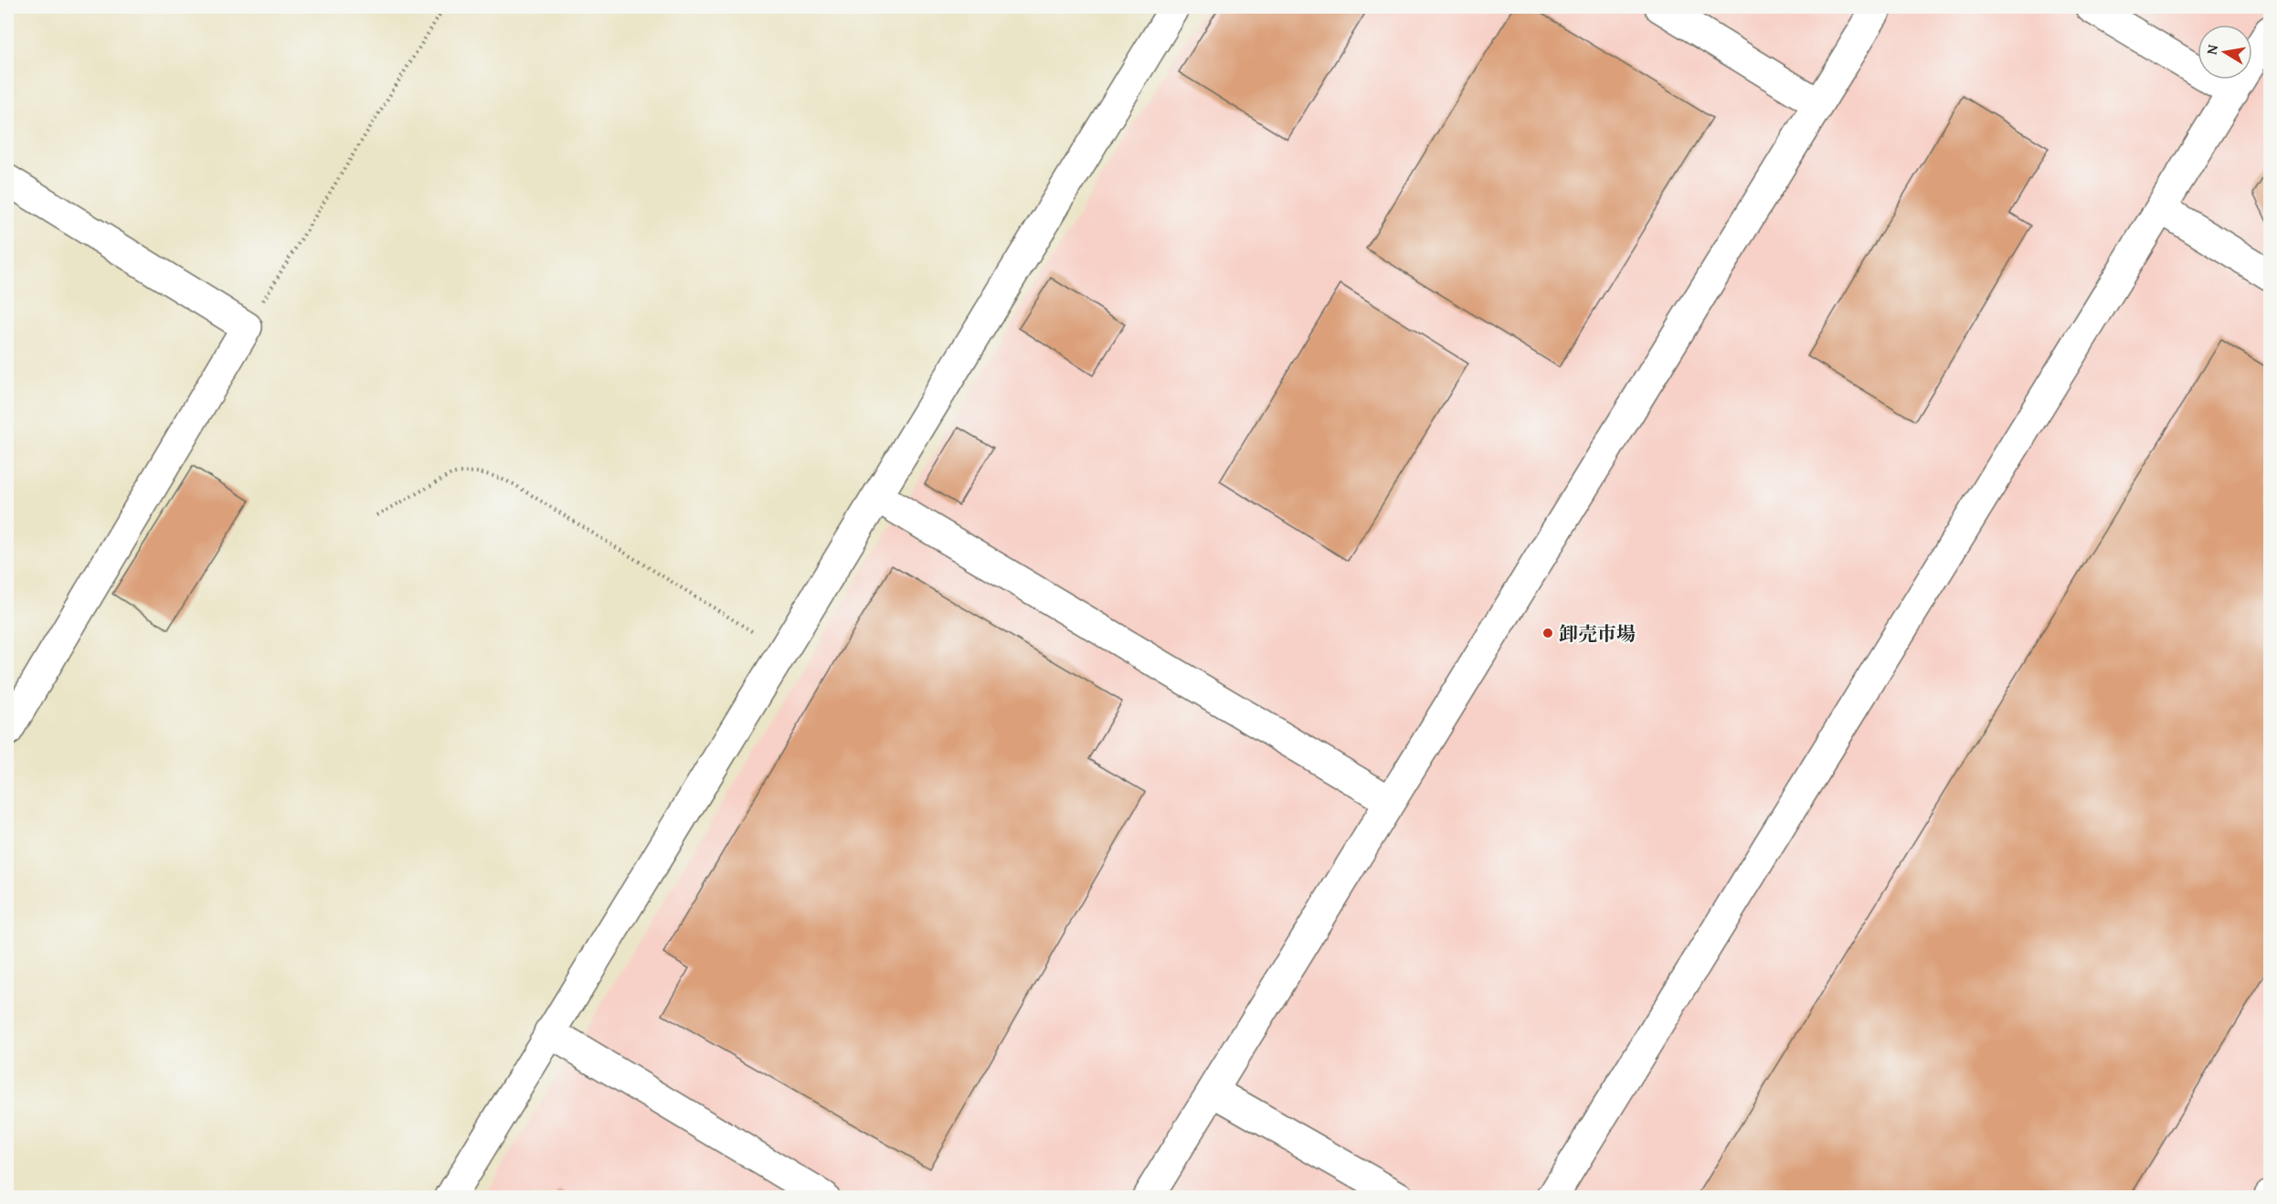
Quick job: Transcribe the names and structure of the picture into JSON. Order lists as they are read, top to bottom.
{
  "places": ["卸売市場"],
  "north": "left"
}
